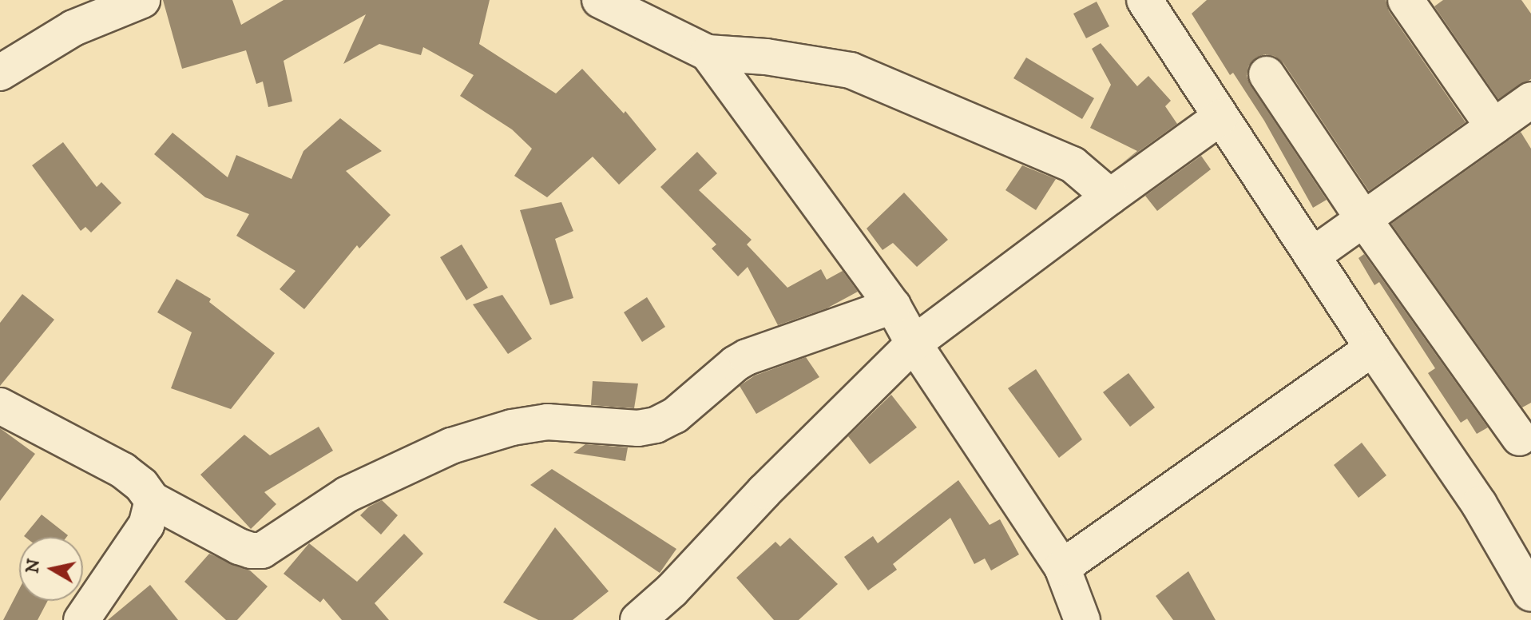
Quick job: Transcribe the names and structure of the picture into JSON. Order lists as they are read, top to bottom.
{
  "north": "left"
}
